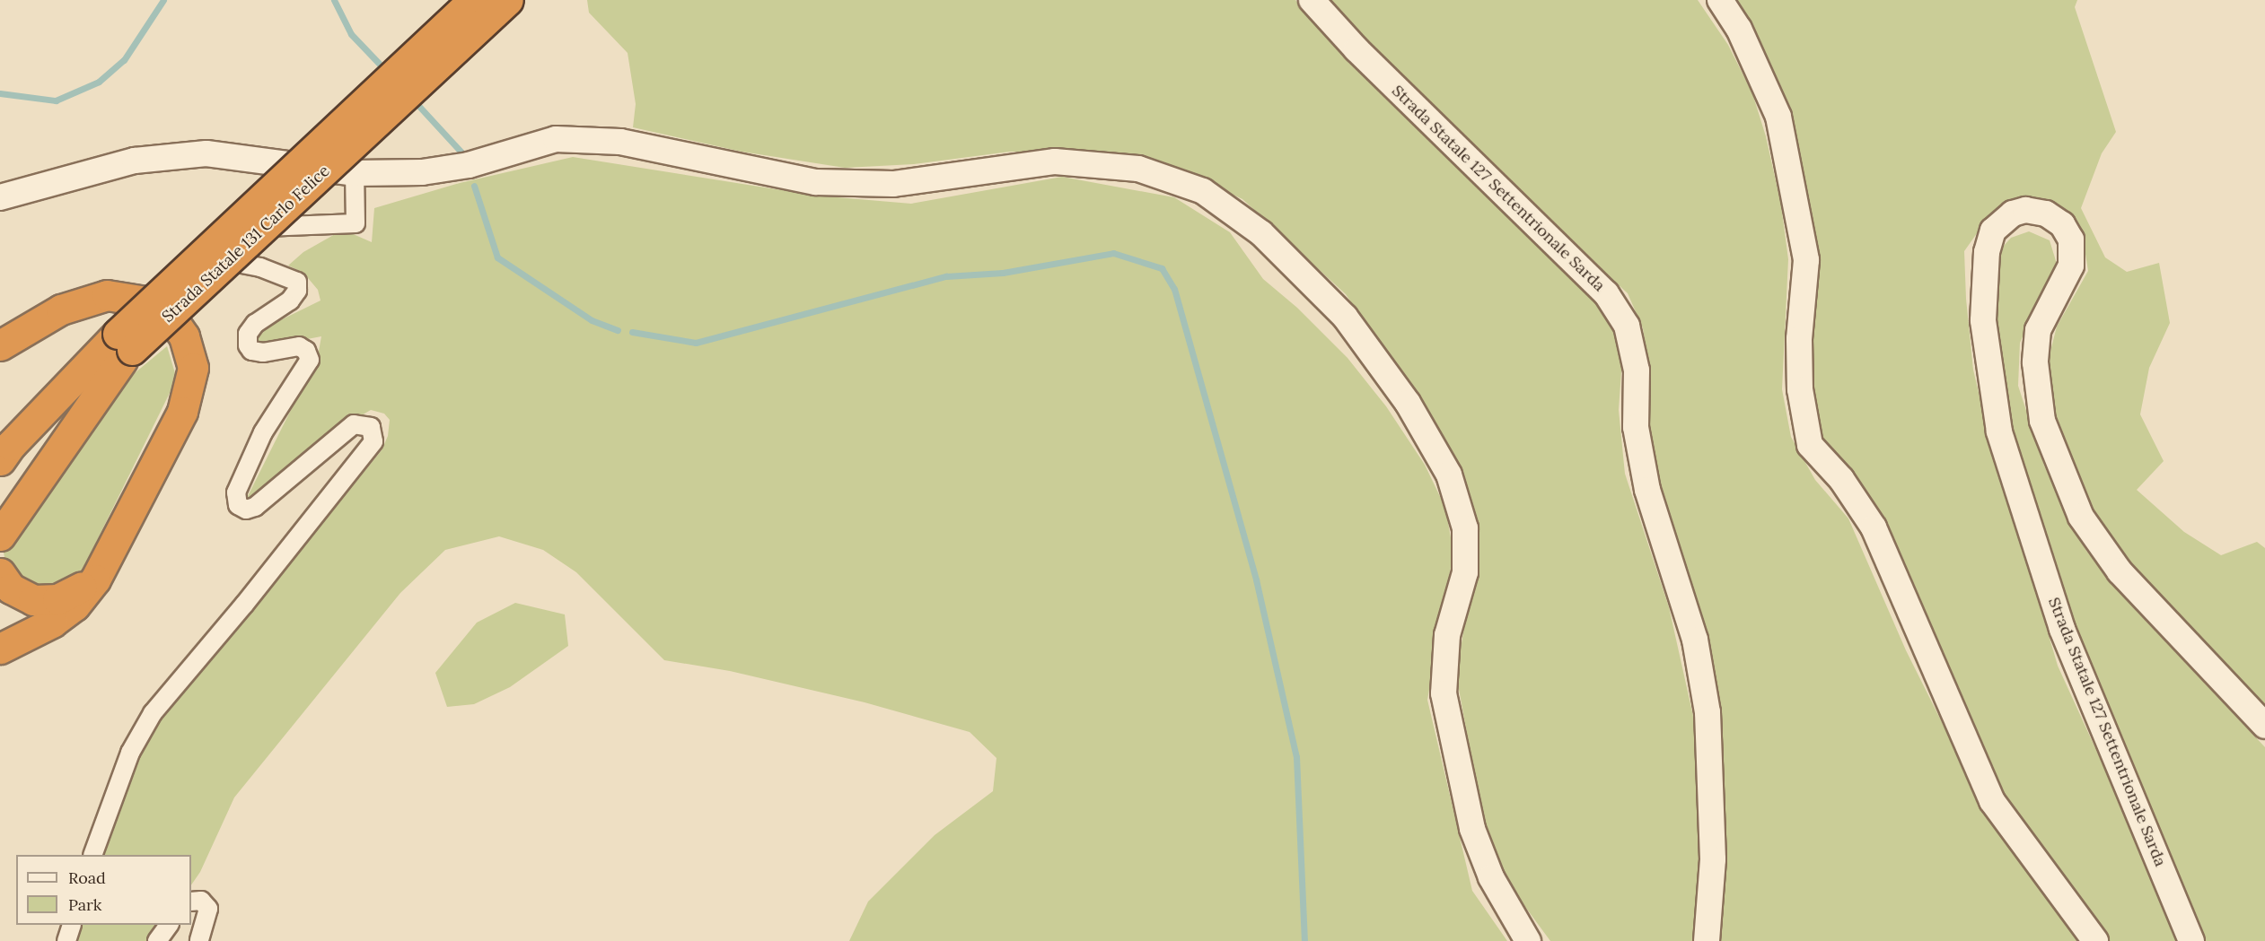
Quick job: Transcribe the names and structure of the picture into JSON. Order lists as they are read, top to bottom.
{
  "streets": {
    "highway": ["Strada Statale 131 Carlo Felice"],
    "main road": ["Strada Statale 127 Settentrionale Sarda"]
  },
  "legend": ["Road", "Park"]
}
